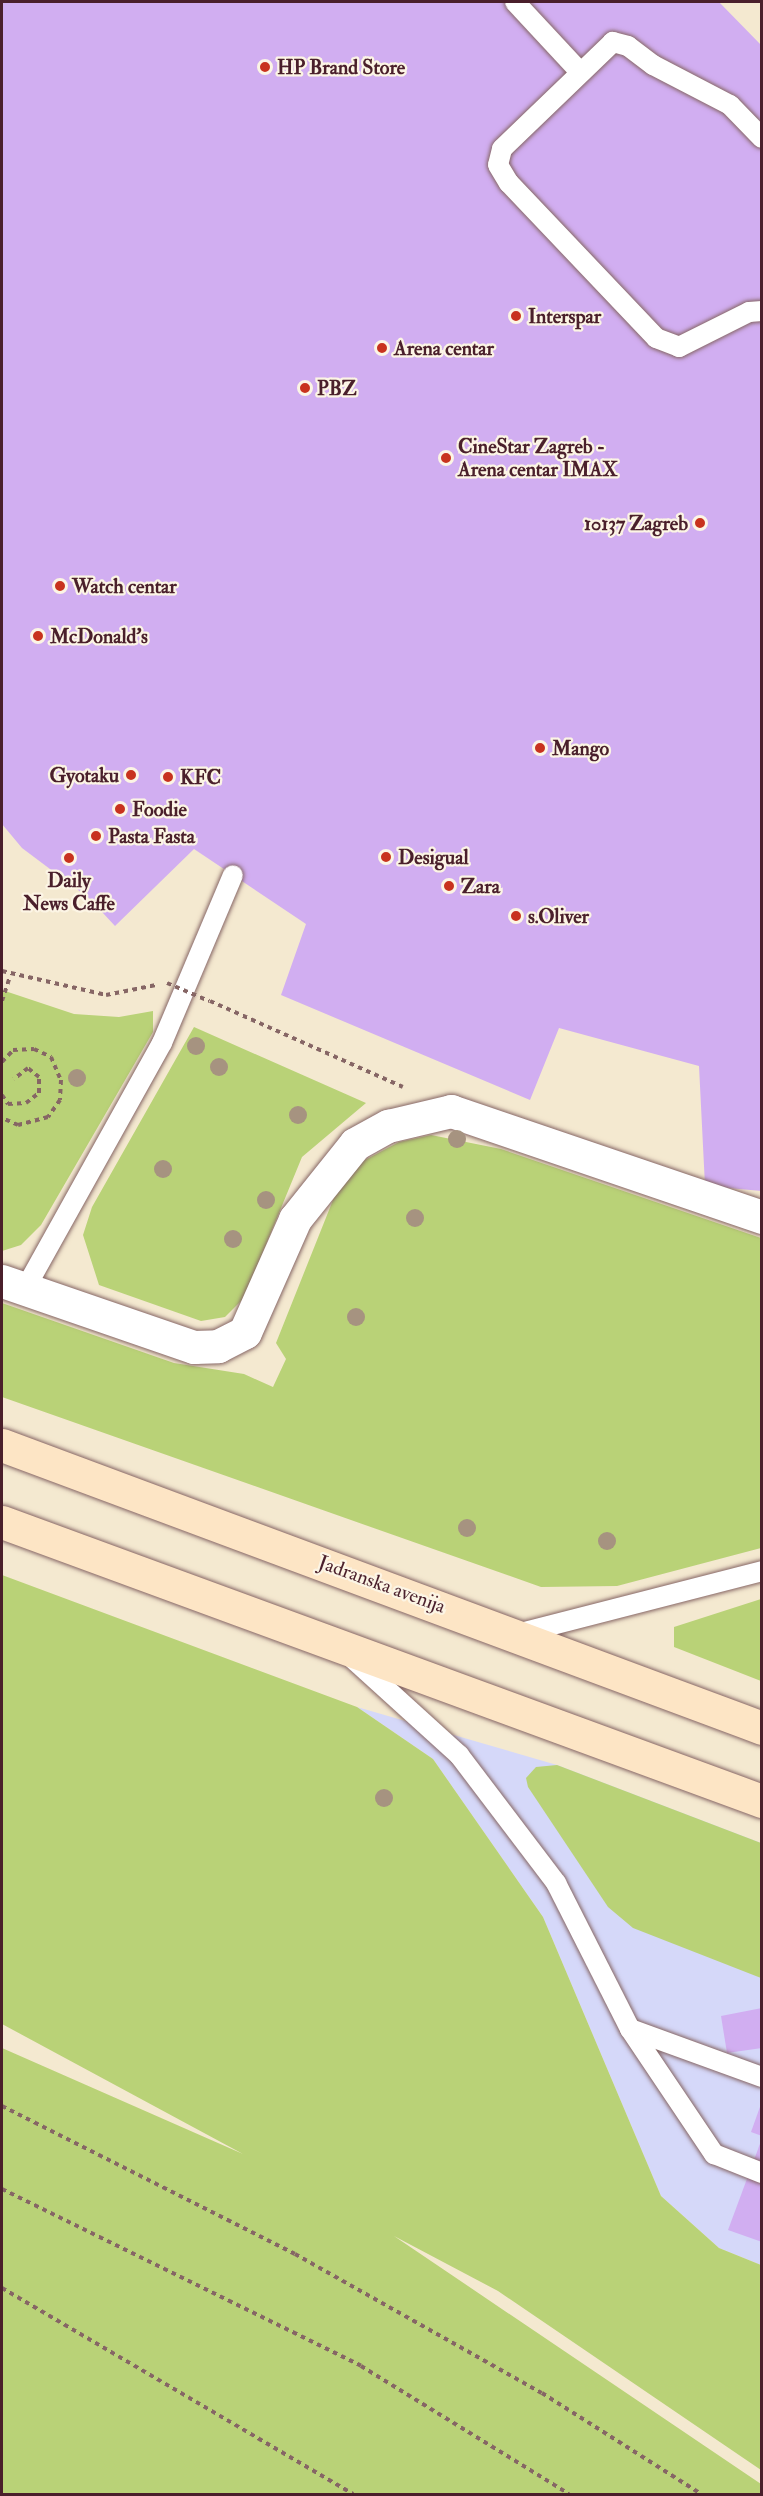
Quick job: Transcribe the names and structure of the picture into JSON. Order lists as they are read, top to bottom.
{
  "streets": {
    "main road": ["Jadranska avenija"]
  },
  "places": [
    "HP Brand Store",
    "Interspar",
    "Arena centar",
    "PBZ",
    "CineStar Zagreb - Arena centar IMAX",
    "10137 Zagreb",
    "Watch centar",
    "McDonald's",
    "Mango",
    "Gyotaku",
    "KFC",
    "Foodie",
    "Pasta Fasta",
    "Desigual",
    "Daily News Caffe",
    "Zara",
    "s.Oliver"
  ]
}
